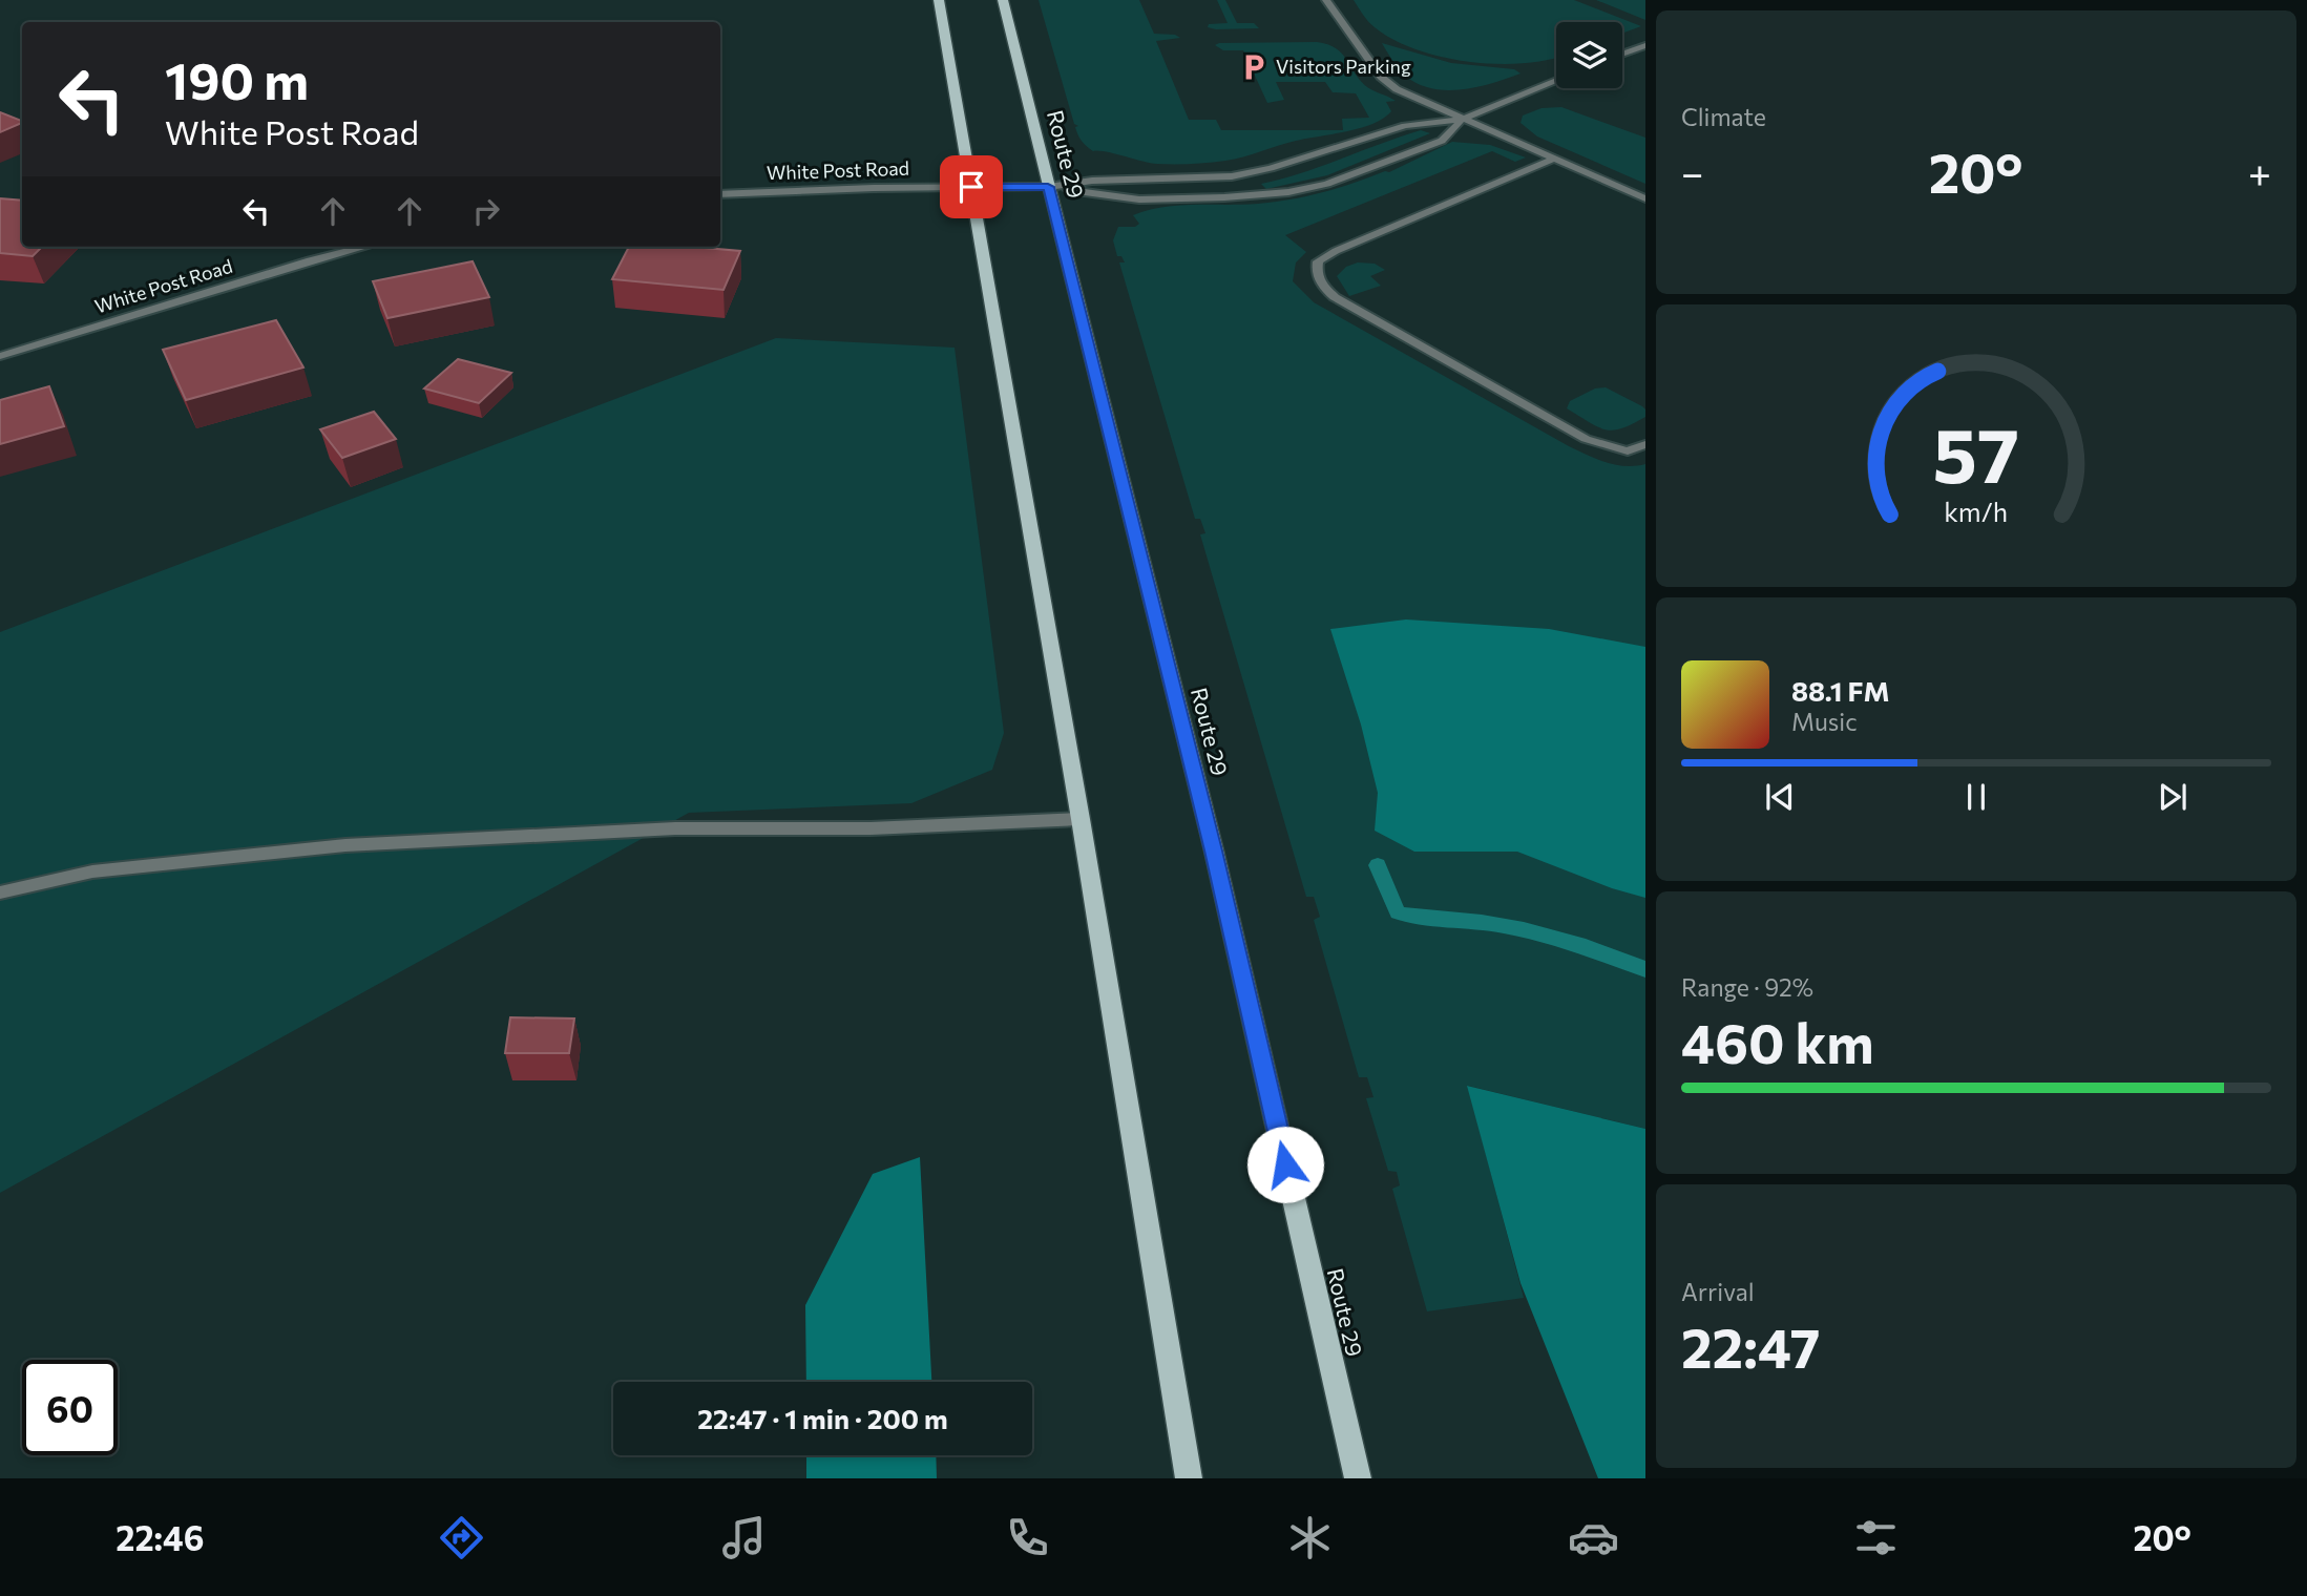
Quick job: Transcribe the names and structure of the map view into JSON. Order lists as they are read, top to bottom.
{
  "streets": {
    "main road": ["Route 29"],
    "street": ["White Post Road"]
  },
  "crossings": [
    ["Route 29", "White Post Road"]
  ],
  "places": {
    "parking": ["Visitors Parking"]
  },
  "page": {
    "tile": [
      "Climate",
      ["Range · 92%", "460 km"],
      ["Arrival", "22:47"]
    ],
    "turn": ["190 m", "White Post Road"],
    "heat": ["−", "20°", "+"],
    "song": ["88.1 FM", "Music"],
    "limit": "60",
    "trip": "22:47 · 1 min · 200 m",
    "tabs": ["22:46", "20°"],
    "gauge": ["57", "km/h"]
  }
}
